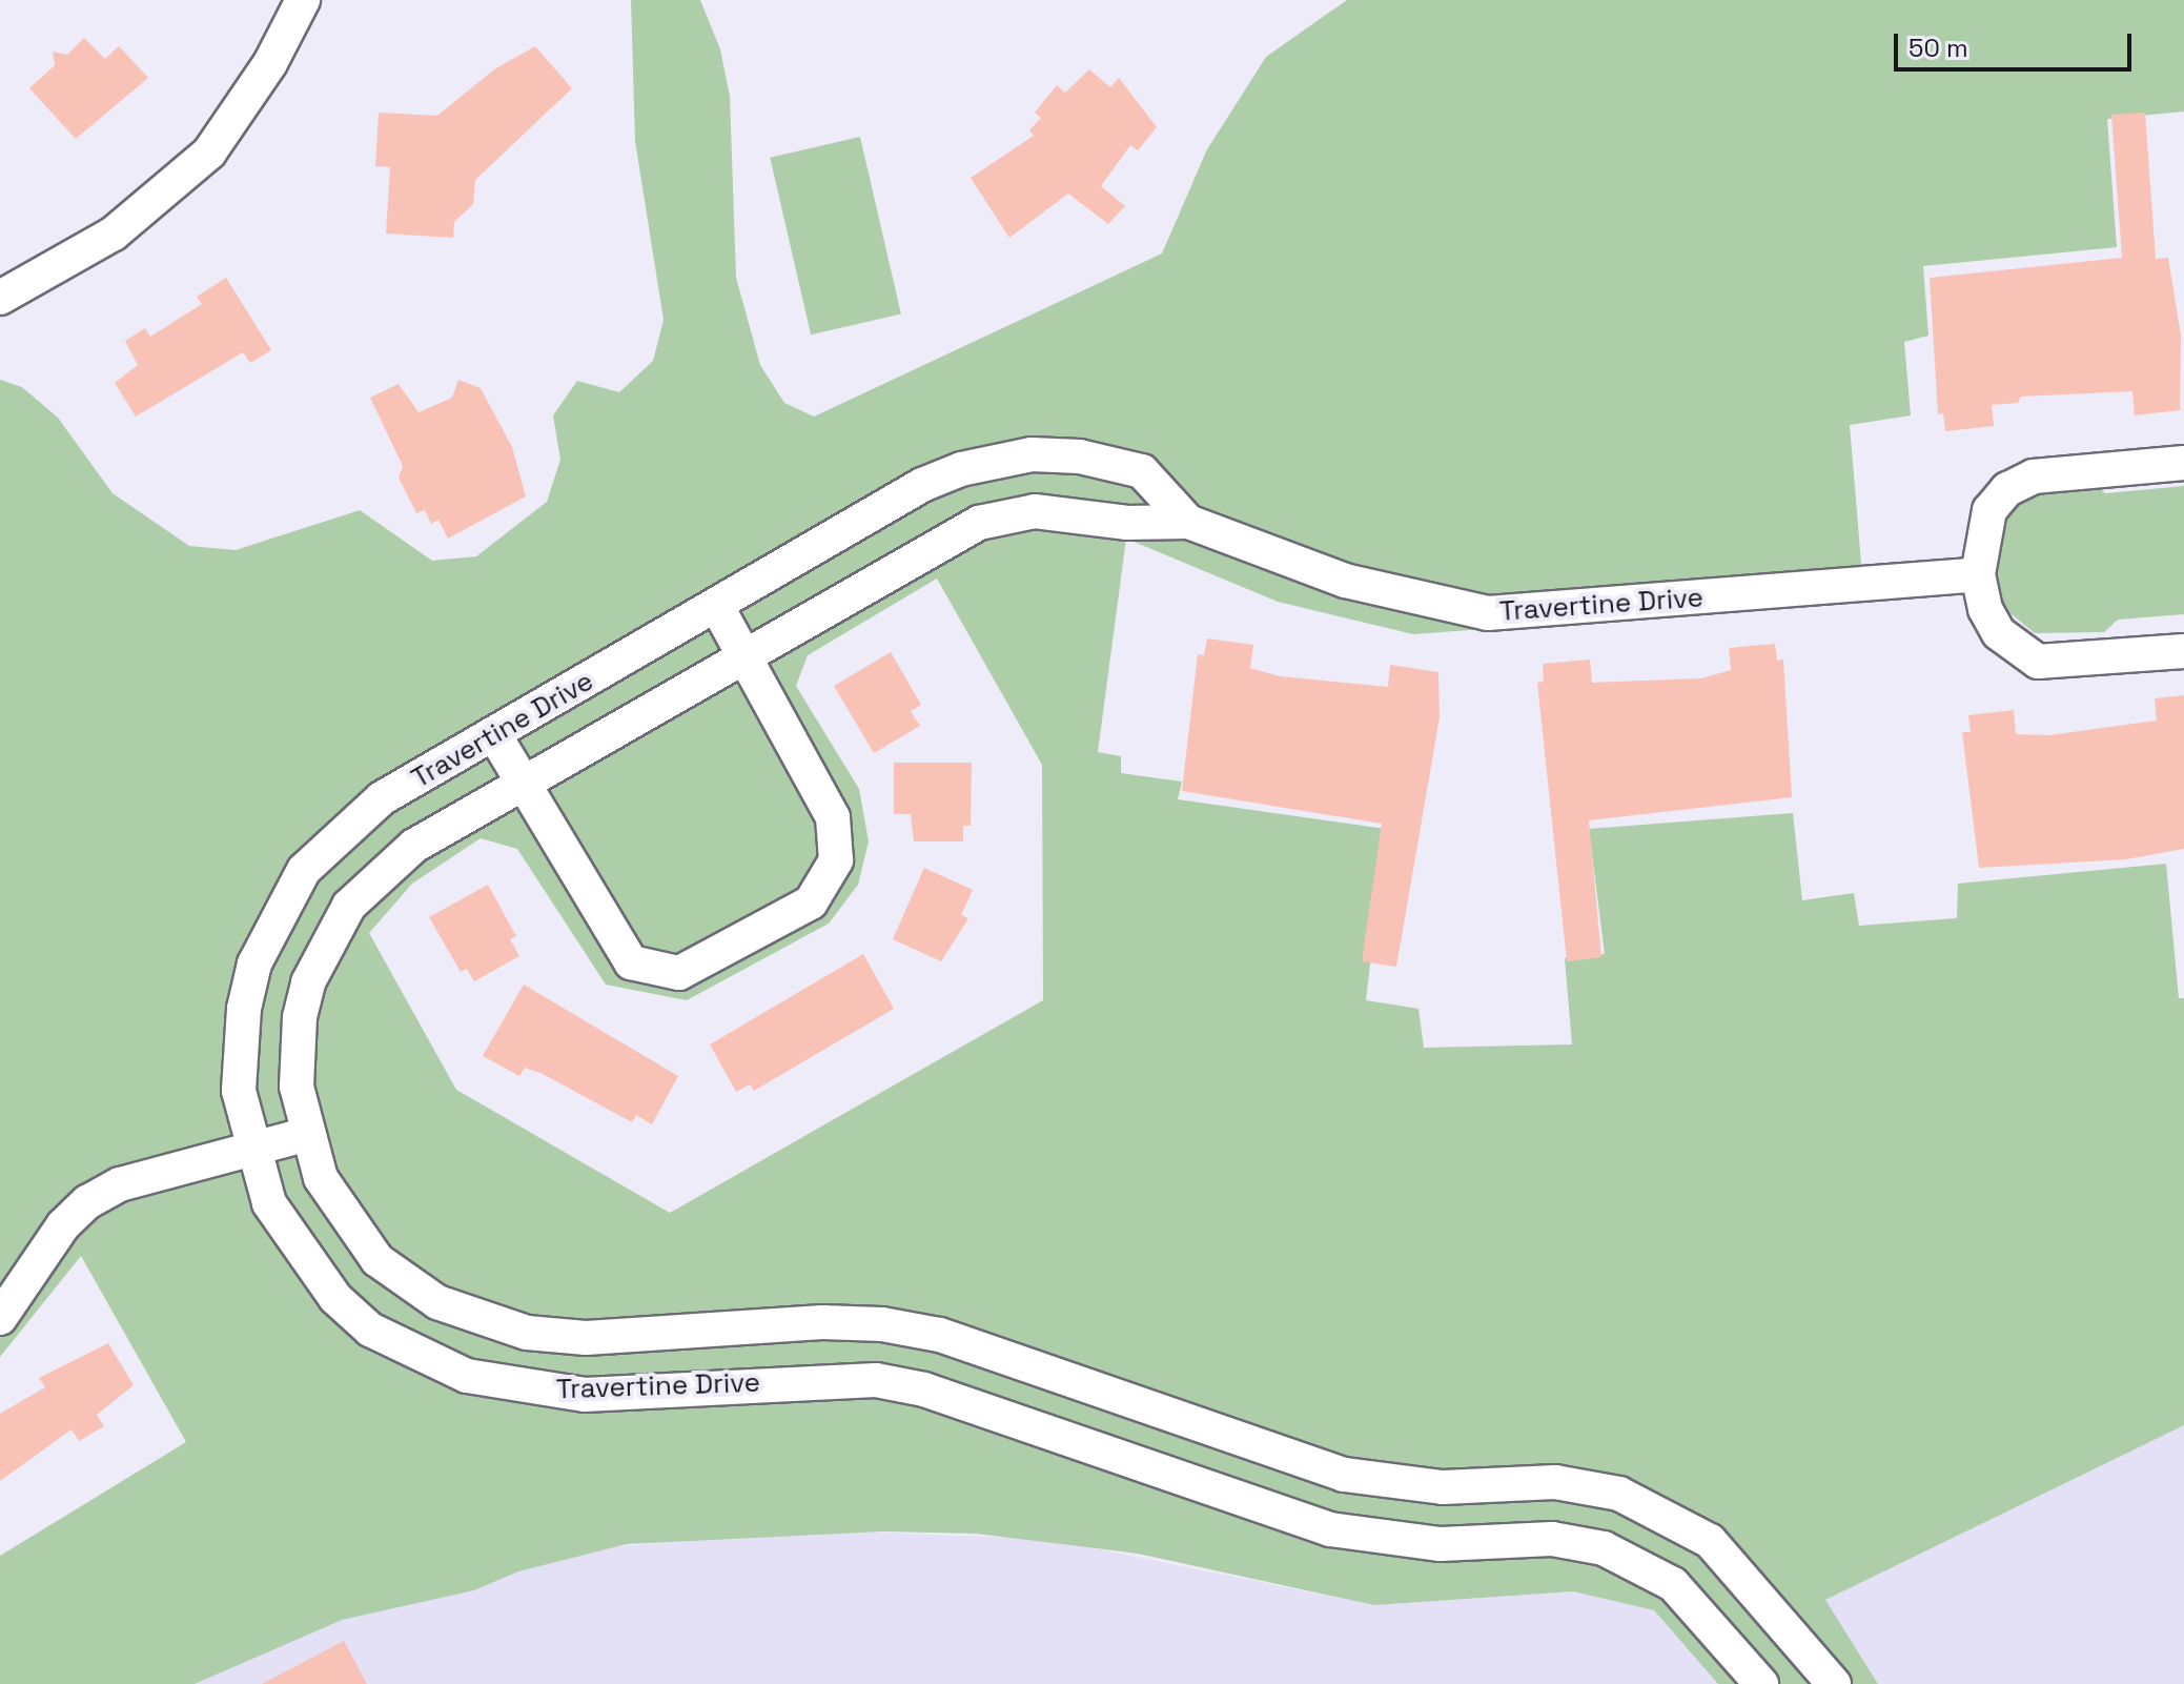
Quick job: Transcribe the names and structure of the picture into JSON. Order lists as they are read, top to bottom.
{
  "streets": {
    "street": ["Travertine Drive"]
  },
  "scale_bar": "50 m"
}
